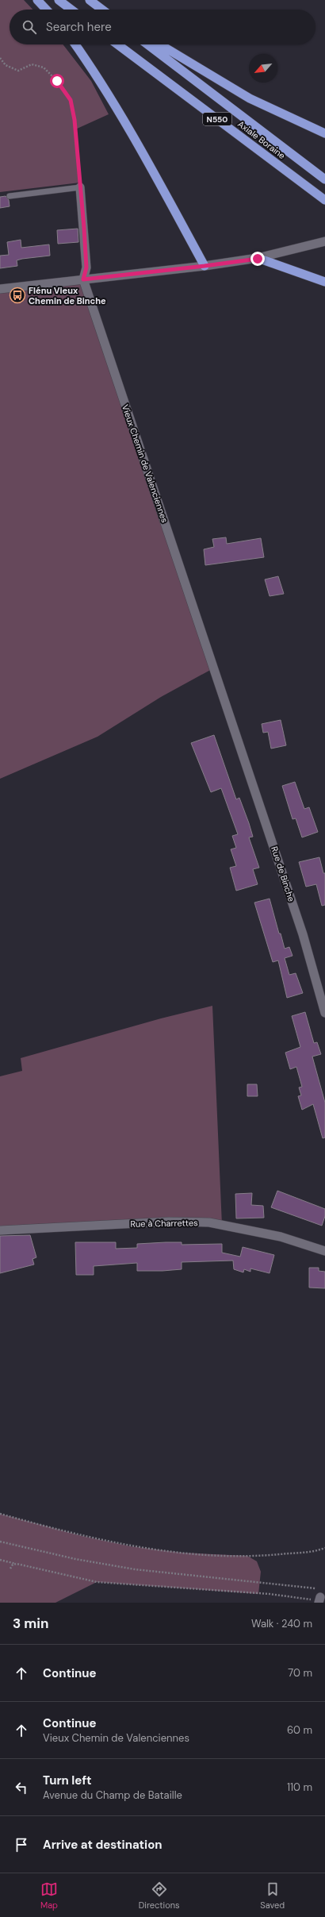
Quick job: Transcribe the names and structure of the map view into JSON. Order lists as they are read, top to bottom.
{
  "streets": {
    "highway": ["N550", "Axiale Boraine"],
    "street": ["Vieux Chemin de Valenciennes", "Rue de Binche", "Rue à Charrettes"]
  },
  "crossings": [
    ["Vieux Chemin de Valenciennes", "Rue de Binche"]
  ],
  "places": {
    "bus stop": ["Flénu Vieux Chemin de Binche"]
  },
  "north": "bottom left",
  "page": {
    "search": "Search here",
    "heading": ["3 min", "Walk · 240 m"],
    "list": [
      ["Continue", "70 m"],
      ["Continue", "Vieux Chemin de Valenciennes", "60 m"],
      ["Turn left", "Avenue du Champ de Bataille", "110 m"],
      "Arrive at destination"
    ],
    "nav": ["Map", "Directions", "Saved"]
  }
}
